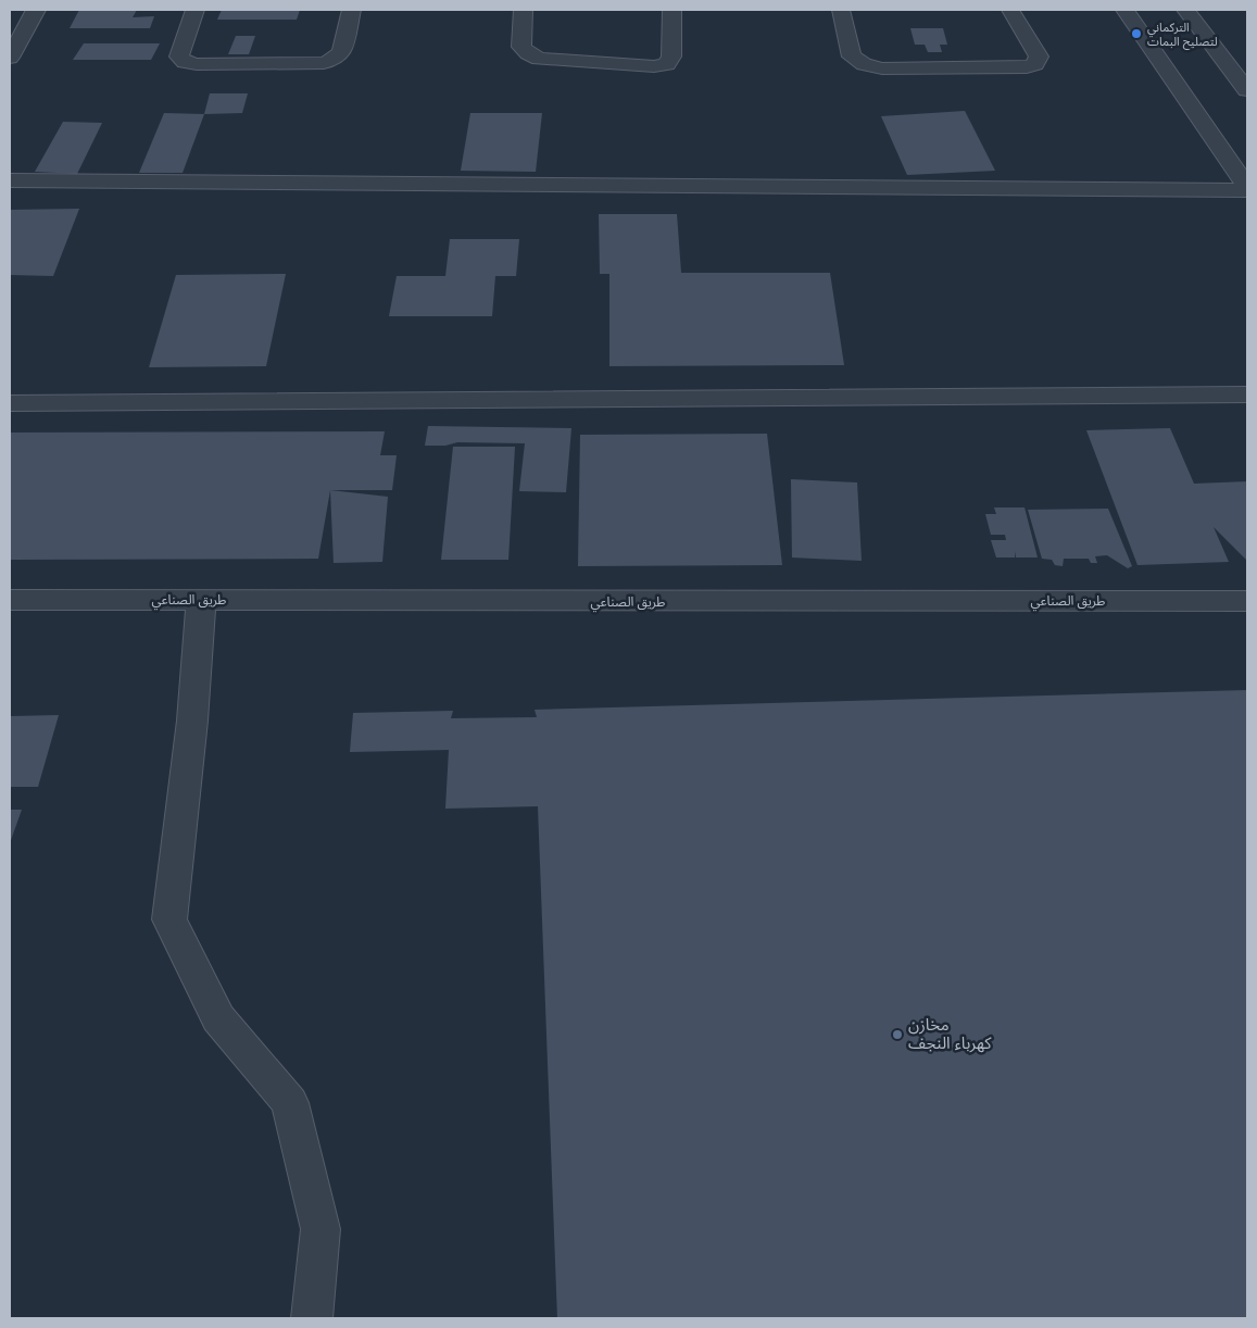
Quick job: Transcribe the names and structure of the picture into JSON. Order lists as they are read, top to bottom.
{
  "streets": {
    "street": ["طريق الصناعي"]
  },
  "places": ["التركماني لتصليح البمات", "مخازن كهرباء النجف"]
}
